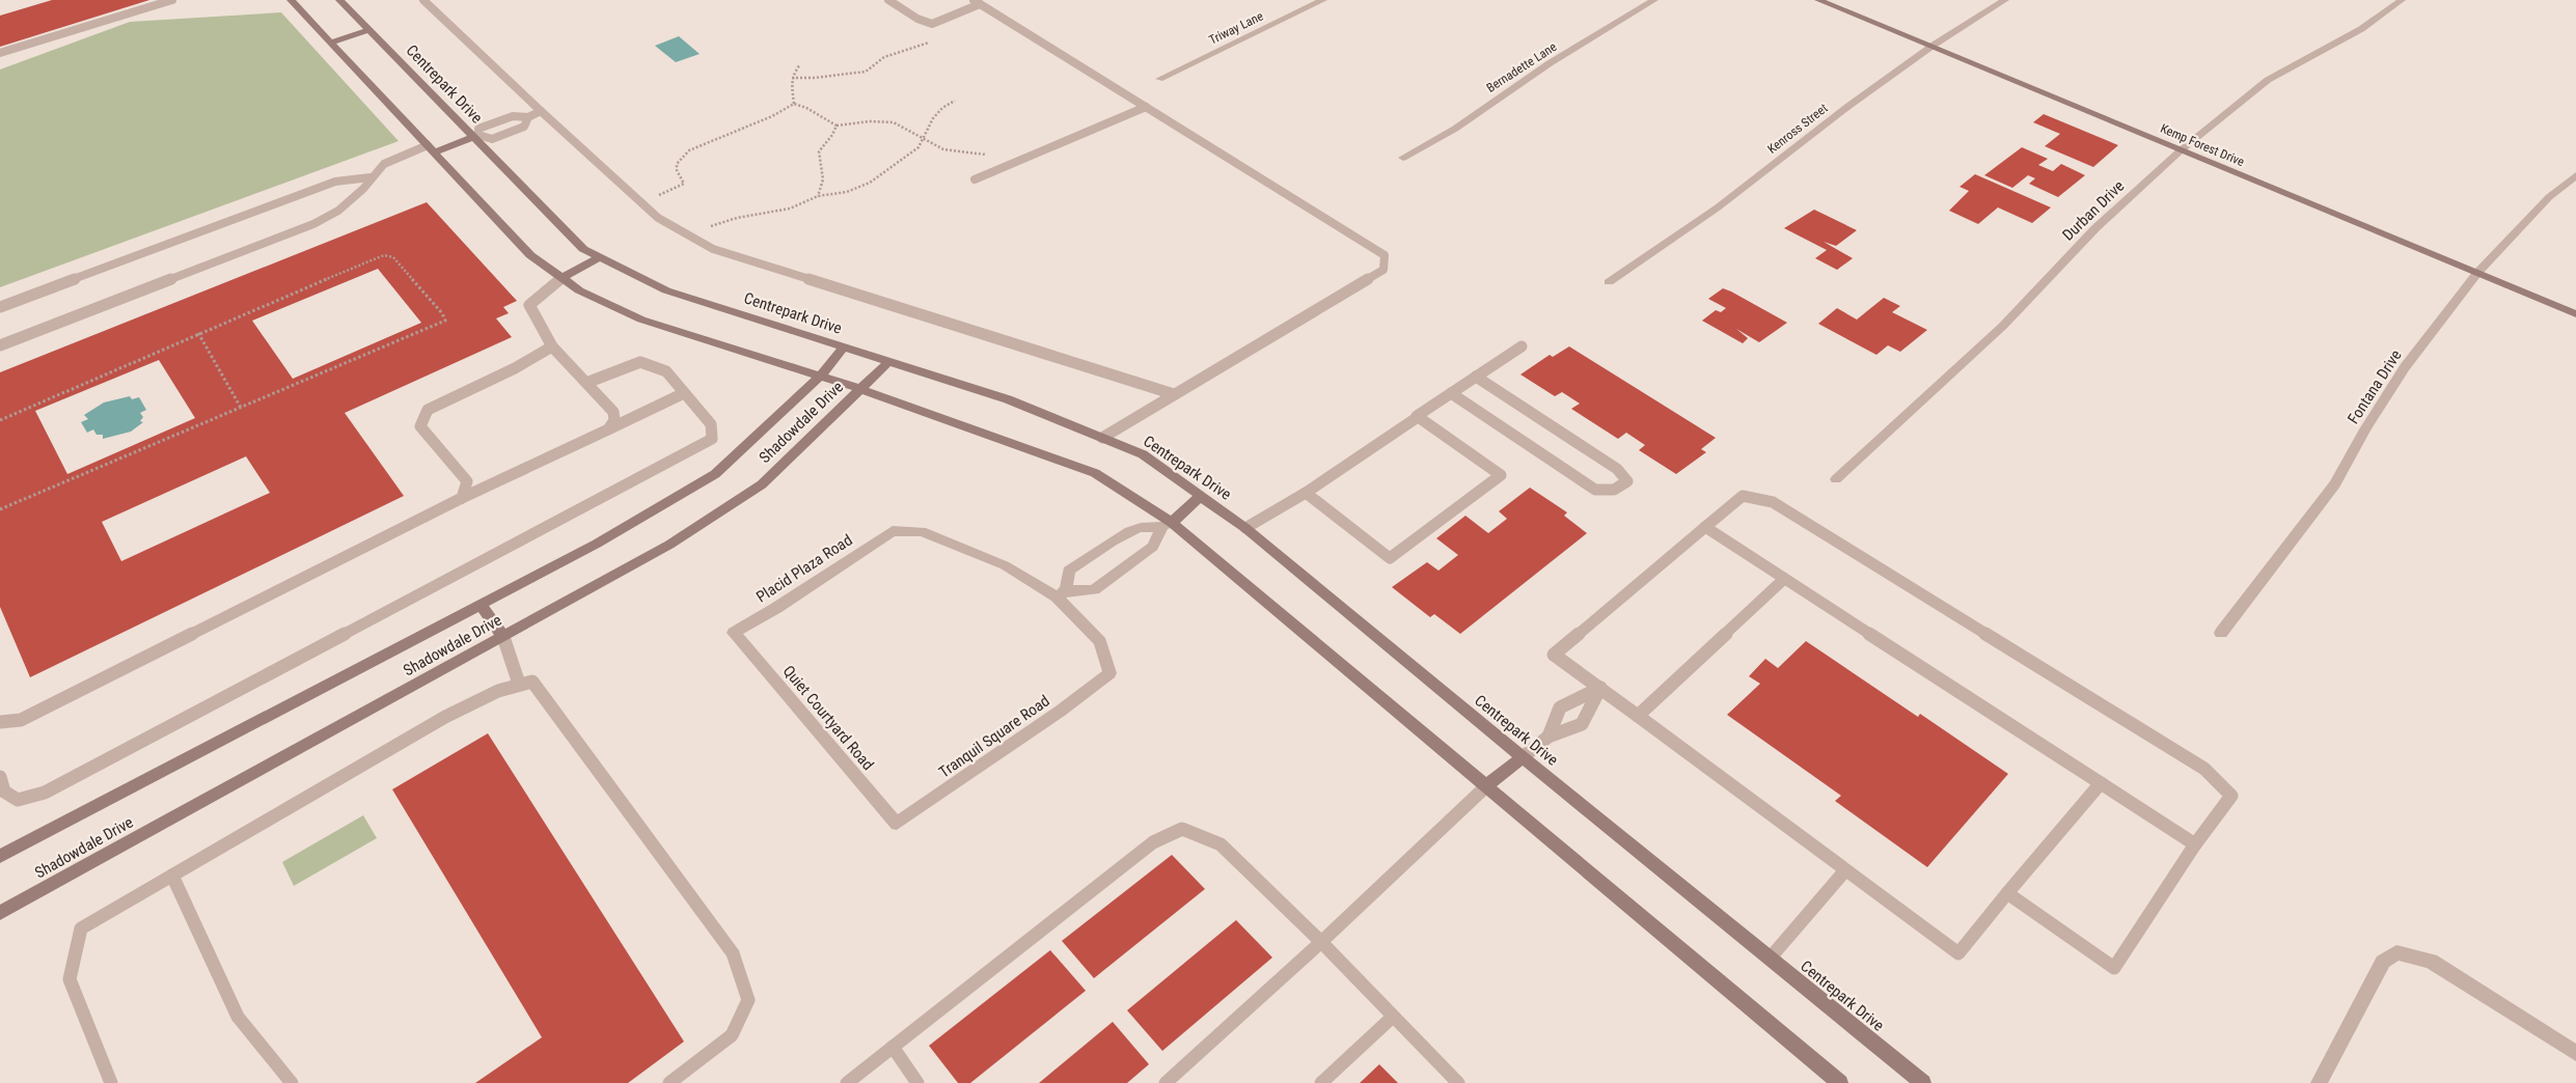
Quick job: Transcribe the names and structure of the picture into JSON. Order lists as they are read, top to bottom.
{
  "streets": {
    "street": [
      "Triway Lane",
      "Bernadette Lane",
      "Centrepark Drive",
      "Kenross Street",
      "Kemp Forest Drive",
      "Durban Drive",
      "Fontana Drive",
      "Shadowdale Drive",
      "Placid Plaza Road",
      "Quiet Courtyard Road",
      "Tranquil Square Road"
    ]
  },
  "crossings": [
    ["Centrepark Drive", "Shadowdale Drive"],
    ["Kenross Street", "Kemp Forest Drive"],
    ["Kemp Forest Drive", "Durban Drive"],
    ["Kemp Forest Drive", "Fontana Drive"],
    ["Placid Plaza Road", "Quiet Courtyard Road"],
    ["Placid Plaza Road", "Tranquil Square Road"],
    ["Quiet Courtyard Road", "Tranquil Square Road"]
  ]
}
